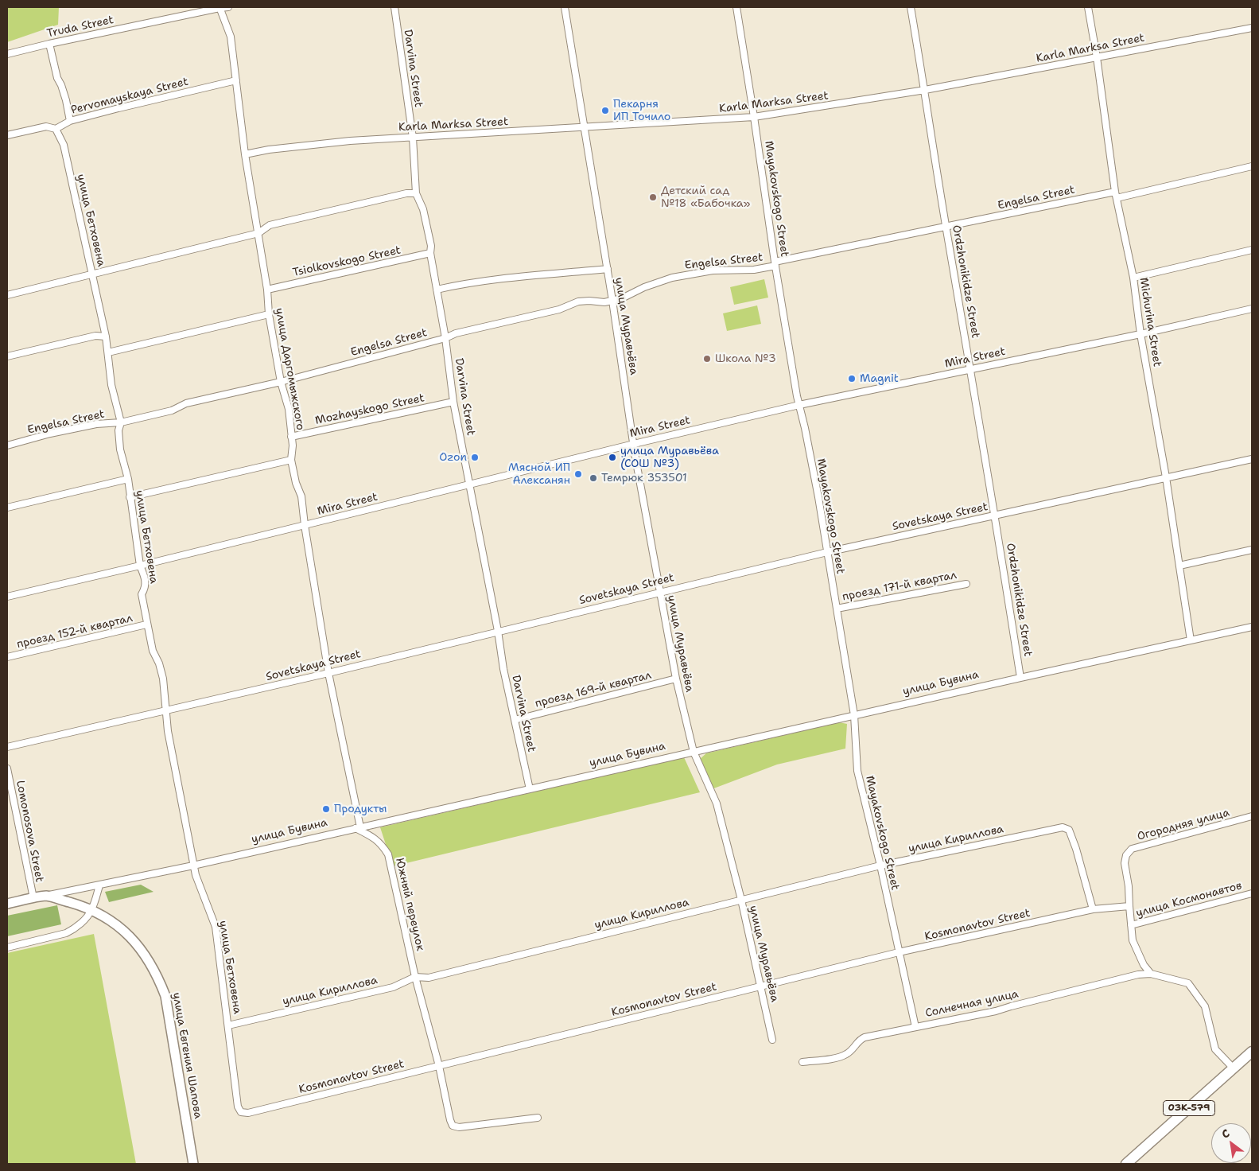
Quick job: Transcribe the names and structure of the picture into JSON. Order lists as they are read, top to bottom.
{
  "streets": {
    "main road": ["03К-579"],
    "street": [
      "Truda Street",
      "Karla Marksa Street",
      "Darvina Street",
      "Pervomayskaya Street",
      "Engelsa Street",
      "Mayakovskogo Street",
      "улица Бетховена",
      "Tsiolkovskogo Street",
      "Ordzhonikidze Street",
      "Michurina Street",
      "улица Муравьёва",
      "Mira Street",
      "улица Даргомыжского",
      "Mozhayskogo Street",
      "Sovetskaya Street",
      "проезд 171-й квартал",
      "проезд 152-й квартал",
      "улица Бувина",
      "проезд 169-й квартал",
      "Огородняя улица",
      "Lomonosova Street",
      "улица Кириллова",
      "улица Космонавтов",
      "Южный переулок",
      "Kosmonavtov Street",
      "Солнечная улица",
      "улица Евгения Шапова"
    ]
  },
  "crossings": [
    ["Truda Street", "улица Даргомыжского"],
    ["Karla Marksa Street", "Darvina Street"],
    ["Karla Marksa Street", "Mayakovskogo Street"],
    ["Karla Marksa Street", "Ordzhonikidze Street"],
    ["Karla Marksa Street", "Michurina Street"],
    ["Karla Marksa Street", "улица Муравьёва"],
    ["Karla Marksa Street", "улица Даргомыжского"],
    ["Darvina Street", "Engelsa Street"],
    ["Darvina Street", "Tsiolkovskogo Street"],
    ["Darvina Street", "Mira Street"],
    ["Darvina Street", "Mozhayskogo Street"],
    ["Darvina Street", "Sovetskaya Street"],
    ["Darvina Street", "улица Бувина"],
    ["Darvina Street", "проезд 169-й квартал"],
    ["Pervomayskaya Street", "улица Бетховена"],
    ["Pervomayskaya Street", "улица Даргомыжского"],
    ["Engelsa Street", "Mayakovskogo Street"],
    ["Engelsa Street", "улица Бетховена"],
    ["Engelsa Street", "Ordzhonikidze Street"],
    ["Engelsa Street", "Michurina Street"],
    ["Engelsa Street", "улица Муравьёва"],
    ["Engelsa Street", "улица Даргомыжского"],
    ["Mayakovskogo Street", "Mira Street"],
    ["Mayakovskogo Street", "Sovetskaya Street"],
    ["Mayakovskogo Street", "проезд 171-й квартал"],
    ["Mayakovskogo Street", "улица Бувина"],
    ["Mayakovskogo Street", "улица Кириллова"],
    ["Mayakovskogo Street", "Kosmonavtov Street"],
    ["Mayakovskogo Street", "Солнечная улица"],
    ["улица Бетховена", "Mira Street"],
    ["улица Бетховена", "Sovetskaya Street"],
    ["улица Бетховена", "проезд 152-й квартал"],
    ["улица Бетховена", "улица Бувина"],
    ["улица Бетховена", "улица Кириллова"],
    ["улица Бетховена", "Kosmonavtov Street"],
    ["Tsiolkovskogo Street", "улица Даргомыжского"],
    ["Ordzhonikidze Street", "Mira Street"],
    ["Ordzhonikidze Street", "Sovetskaya Street"],
    ["Ordzhonikidze Street", "улица Бувина"],
    ["Michurina Street", "Mira Street"],
    ["Michurina Street", "Sovetskaya Street"],
    ["Michurina Street", "улица Бувина"],
    ["улица Муравьёва", "Mira Street"],
    ["улица Муравьёва", "Sovetskaya Street"],
    ["улица Муравьёва", "улица Бувина"],
    ["улица Муравьёва", "проезд 169-й квартал"],
    ["улица Муравьёва", "улица Кириллова"],
    ["улица Муравьёва", "Kosmonavtov Street"],
    ["Mira Street", "улица Даргомыжского"],
    ["улица Даргомыжского", "Mozhayskogo Street"],
    ["улица Даргомыжского", "Sovetskaya Street"],
    ["улица Даргомыжского", "улица Бувина"],
    ["улица Даргомыжского", "Южный переулок"],
    ["улица Бувина", "Lomonosova Street"],
    ["улица Бувина", "Южный переулок"],
    ["улица Бувина", "улица Евгения Шапова"],
    ["Огородняя улица", "улица Космонавтов"],
    ["Огородняя улица", "Kosmonavtov Street"],
    ["Огородняя улица", "Солнечная улица"],
    ["улица Кириллова", "Южный переулок"],
    ["улица Кириллова", "Kosmonavtov Street"],
    ["Южный переулок", "Kosmonavtov Street"]
  ],
  "places": [
    "Пекарня ИП Точило",
    "Детский сад №18 «Бабочка»",
    "Школа №3",
    "Magnit",
    "Ozon",
    "улица Муравьёва (СОШ №3)",
    "Мясной ИП Алексанян",
    "Темрюк 353501",
    "Продукты"
  ],
  "north": "top left"
}
